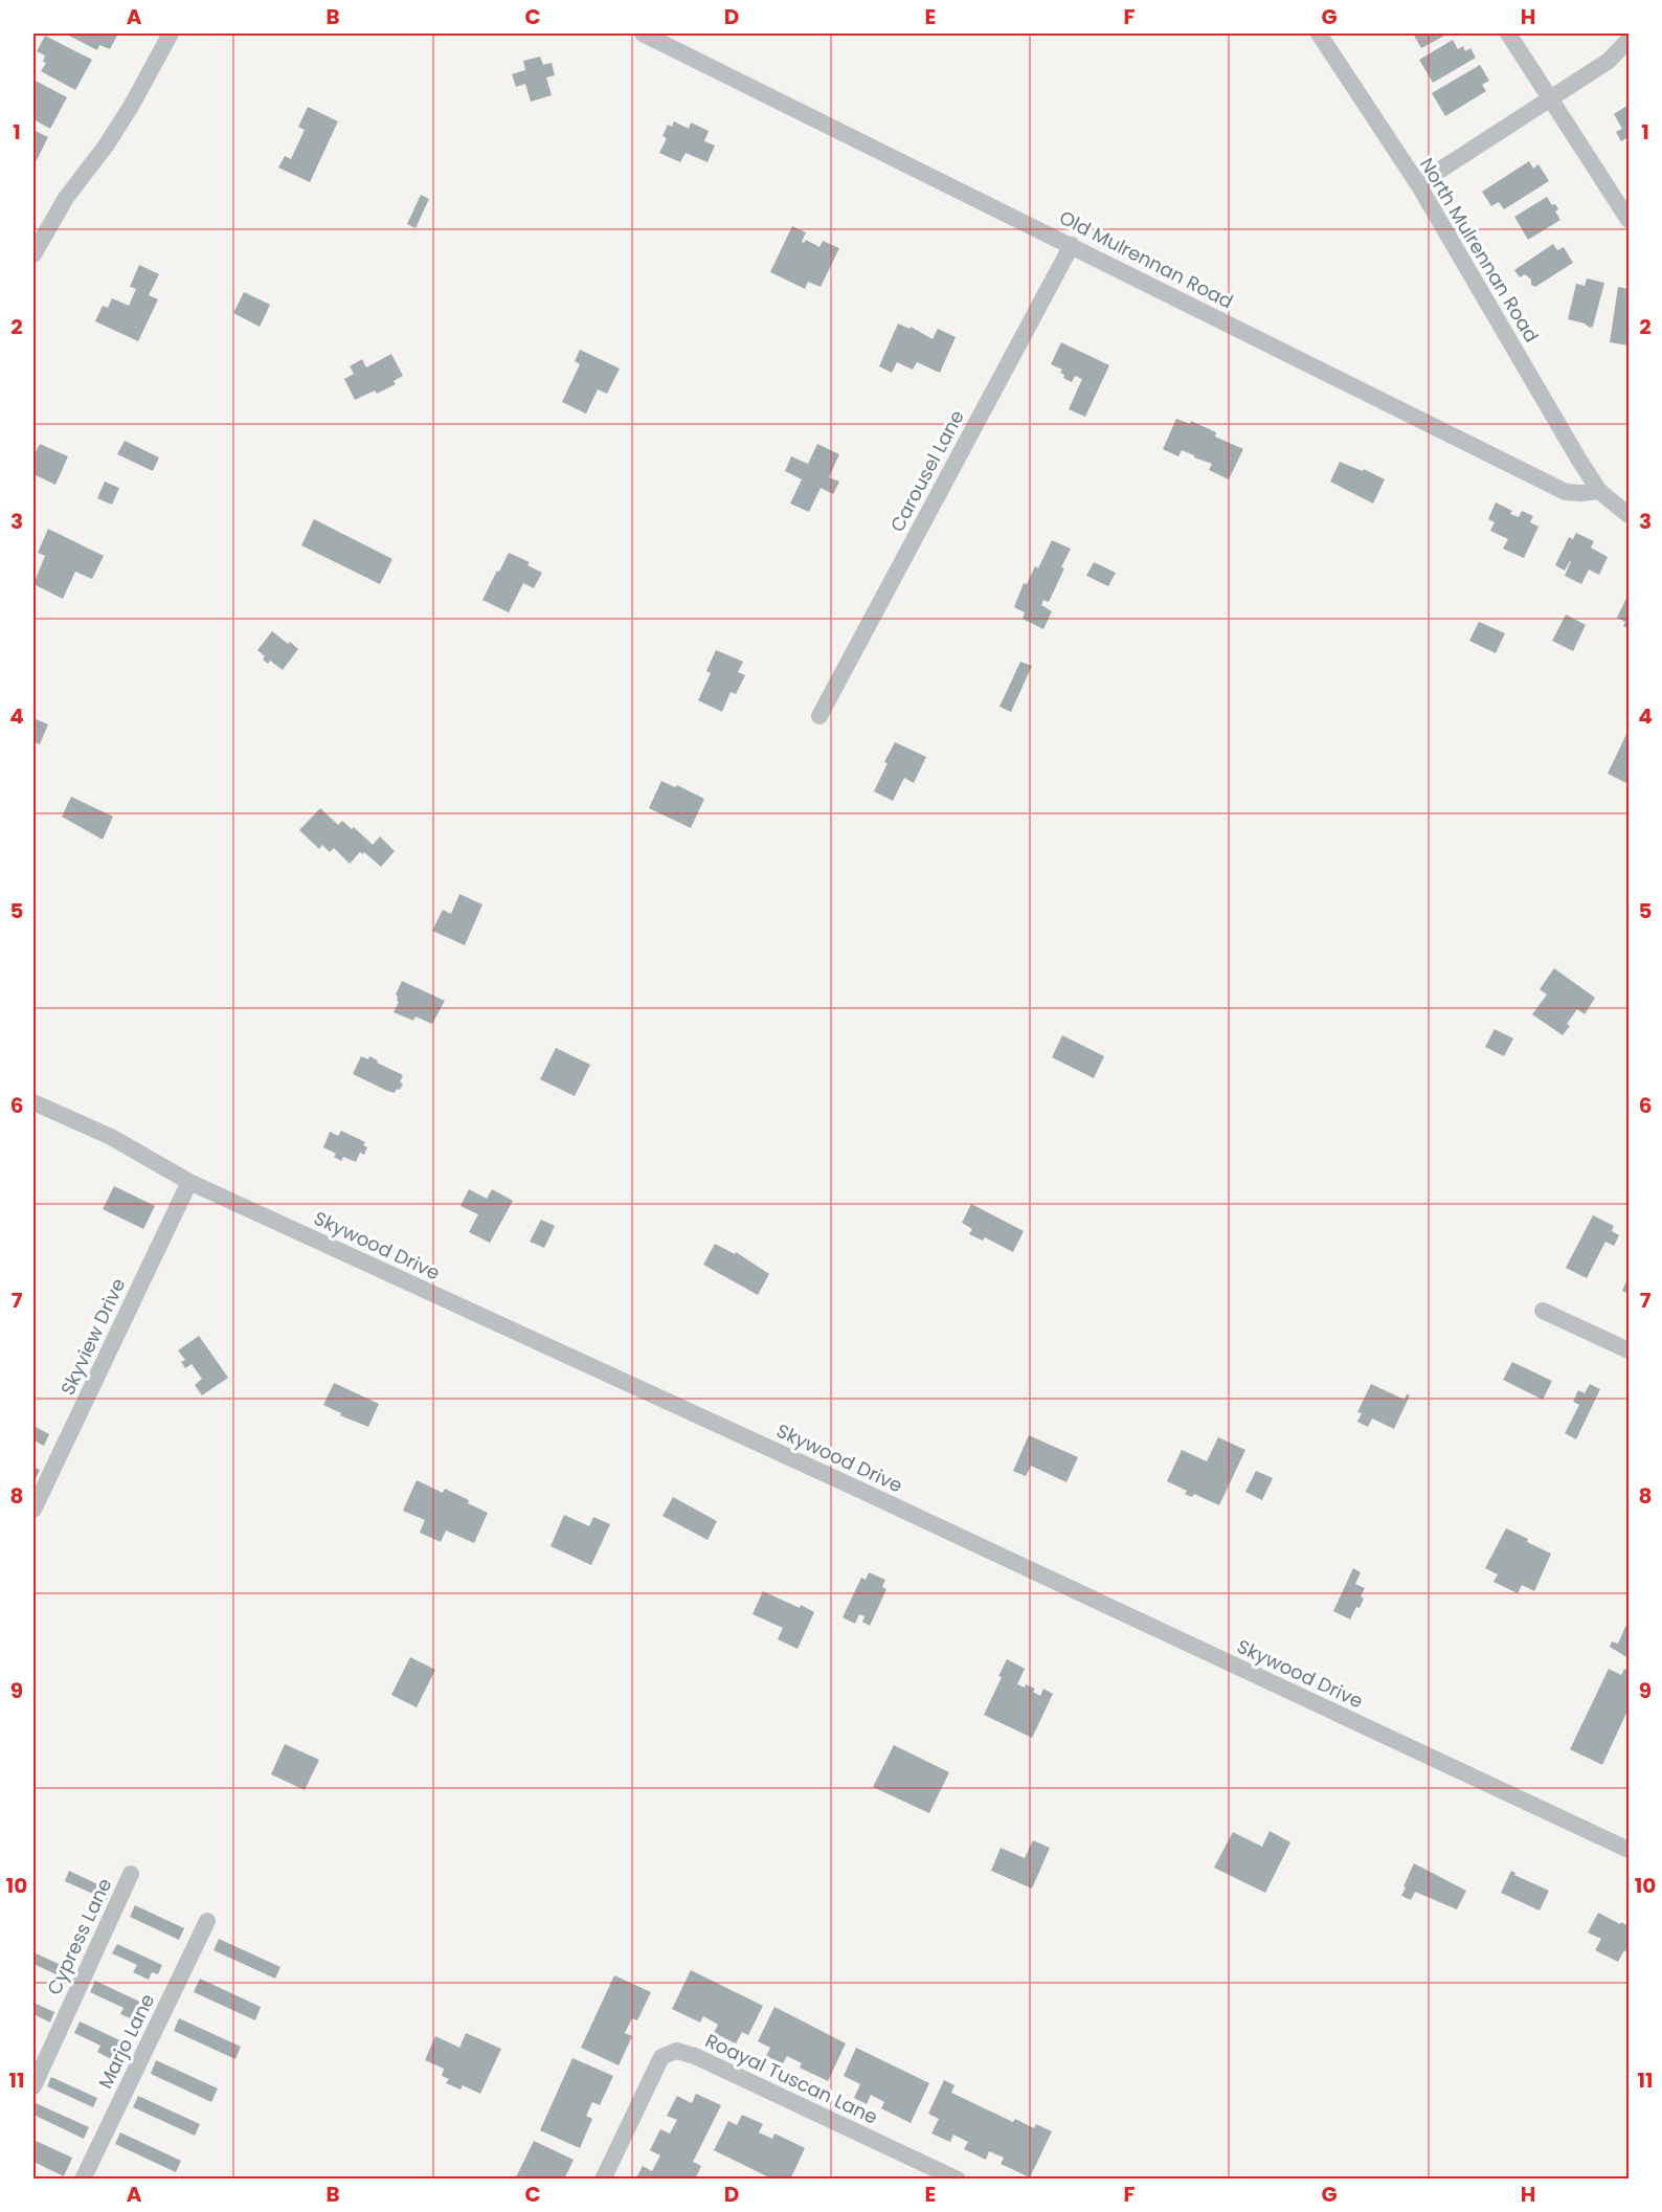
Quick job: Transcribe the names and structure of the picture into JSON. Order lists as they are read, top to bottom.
{
  "streets": {
    "street": [
      "North Mulrennan Road",
      "Old Mulrennan Road",
      "Carousel Lane",
      "Skywood Drive",
      "Skyview Drive",
      "Cypress Lane",
      "Marjo Lane",
      "Roayal Tuscan Lane"
    ]
  },
  "crossings": [
    ["North Mulrennan Road", "Old Mulrennan Road"],
    ["Old Mulrennan Road", "Carousel Lane"],
    ["Skywood Drive", "Skyview Drive"]
  ],
  "grid": {
    "columns": [
      "A",
      "B",
      "C",
      "D",
      "E",
      "F",
      "G",
      "H"
    ],
    "rows": [
      "1",
      "2",
      "3",
      "4",
      "5",
      "6",
      "7",
      "8",
      "9",
      "10",
      "11"
    ]
  }
}
